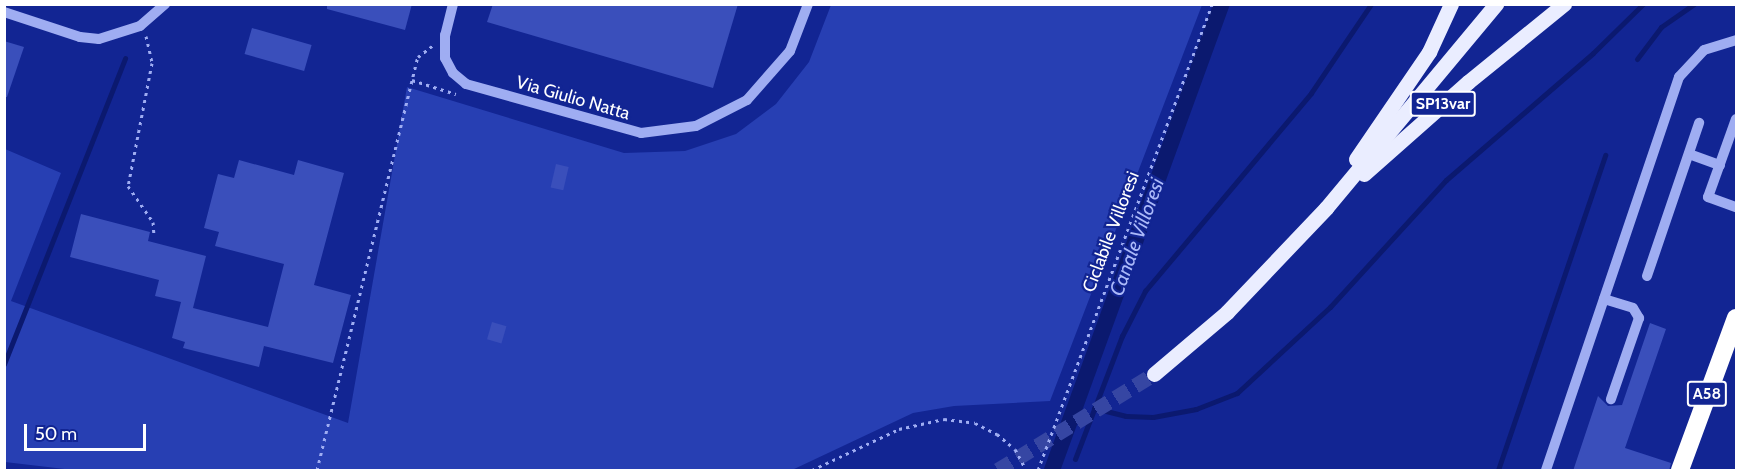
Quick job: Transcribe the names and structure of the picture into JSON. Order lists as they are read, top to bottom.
{
  "streets": {
    "highway": ["A58"],
    "main road": ["SP13var"],
    "street": ["Via Giulio Natta"],
    "path": ["Ciclabile Villoresi"]
  },
  "water": ["Canale Villoresi"],
  "scale_bar": "50 m"
}
